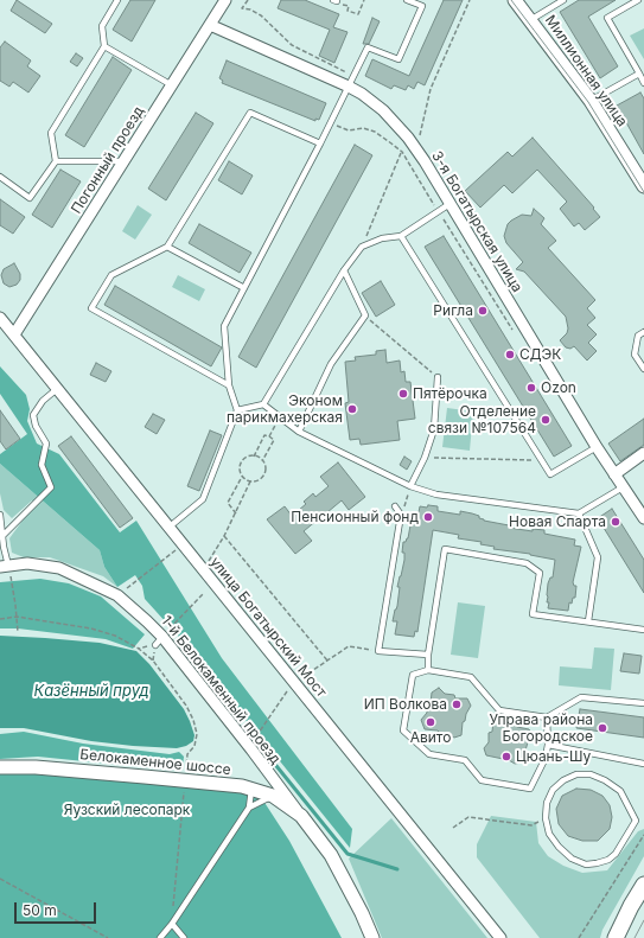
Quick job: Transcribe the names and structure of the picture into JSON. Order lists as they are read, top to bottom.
{
  "streets": {
    "street": [
      "Миллионная улица",
      "Погонный проезд",
      "3-я Богатырская улица",
      "улица Богатырский Мост",
      "1-й Белокаменный проезд",
      "Белокаменное шоссе"
    ]
  },
  "crossings": [
    ["Погонный проезд", "3-я Богатырская улица"],
    ["Погонный проезд", "улица Богатырский Мост"],
    ["1-й Белокаменный проезд", "Белокаменное шоссе"]
  ],
  "water": ["Казённый пруд"],
  "parks": ["Яузский лесопарк"],
  "places": [
    "Ригла",
    "СДЭК",
    "Ozon",
    "Пятёрочка",
    "Эконом парикмахерская",
    "Отделение связи №107564",
    "Пенсионный фонд",
    "Новая Спарта",
    "ИП Волкова",
    "Авито",
    "Управа района Богородское",
    "Цюань-Шу"
  ],
  "scale_bar": "50 m"
}
